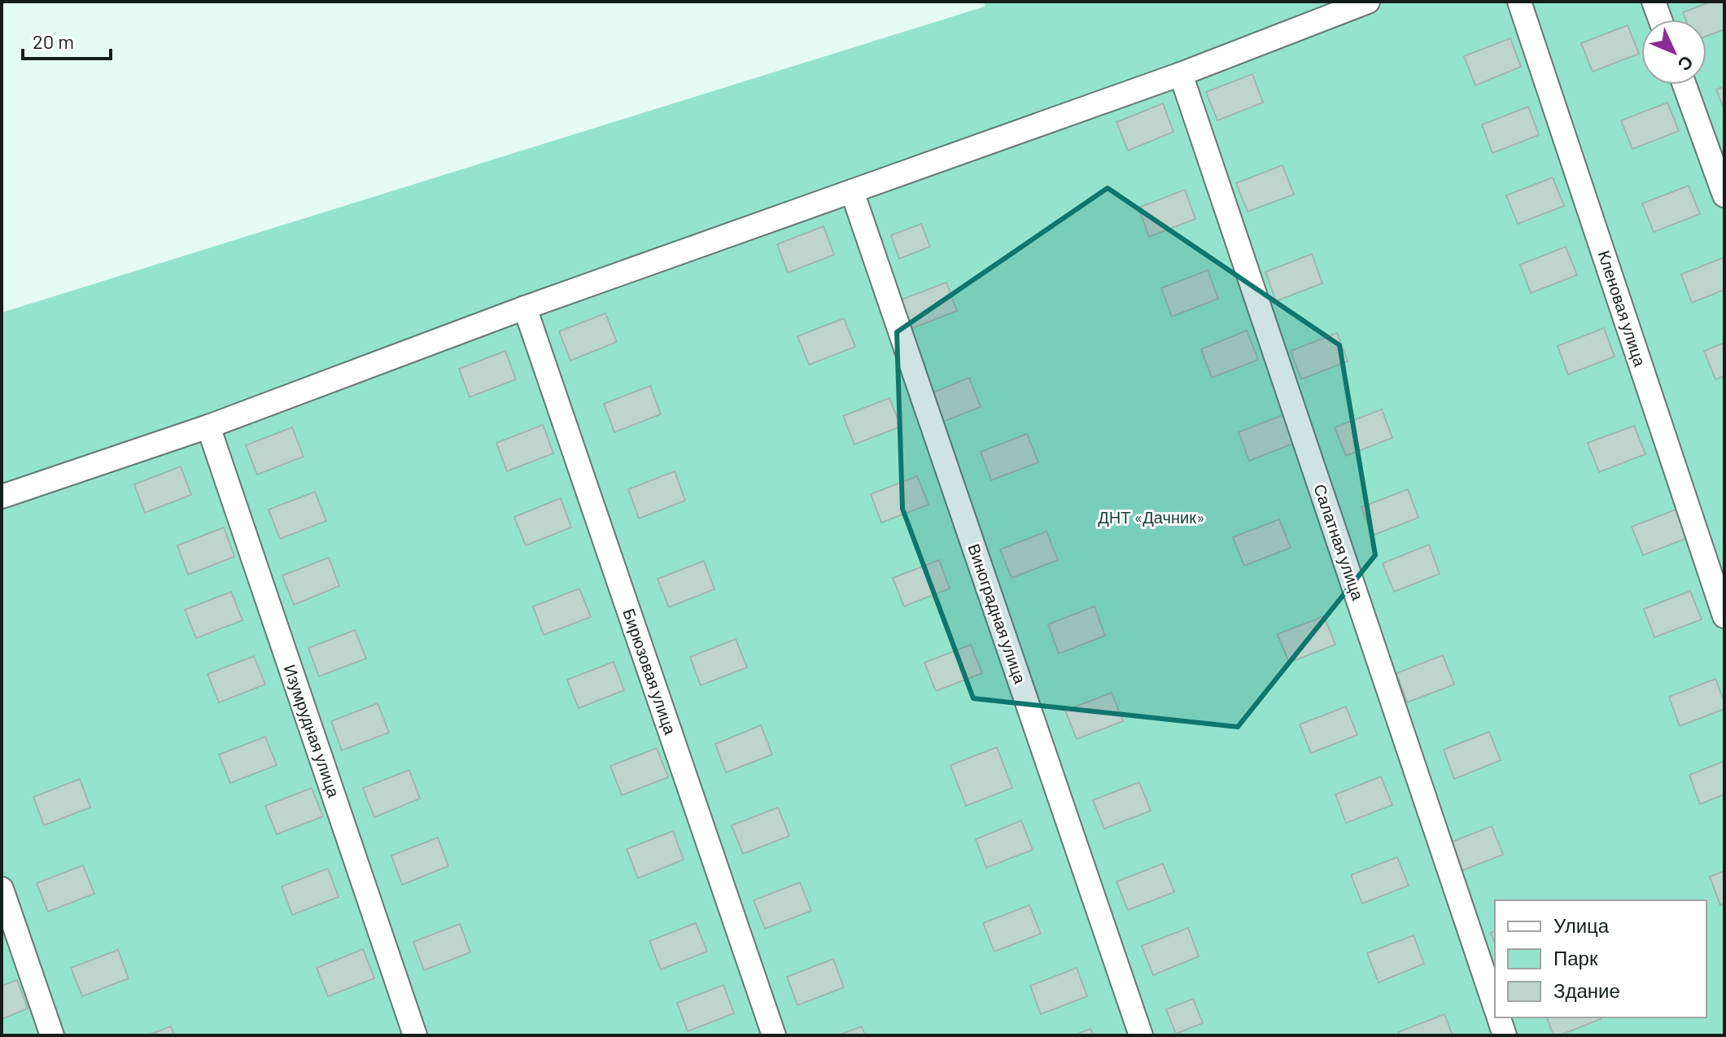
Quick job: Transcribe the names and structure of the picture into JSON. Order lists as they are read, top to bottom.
{
  "streets": {
    "street": [
      "Кленовая улица",
      "Салатная улица",
      "Виноградная улица",
      "Бирюзовая улица",
      "Изумрудная улица"
    ]
  },
  "parks": ["ДНТ «Дачник»"],
  "legend": ["Улица", "Парк", "Здание"],
  "scale_bar": "20 m",
  "north": "bottom right"
}
